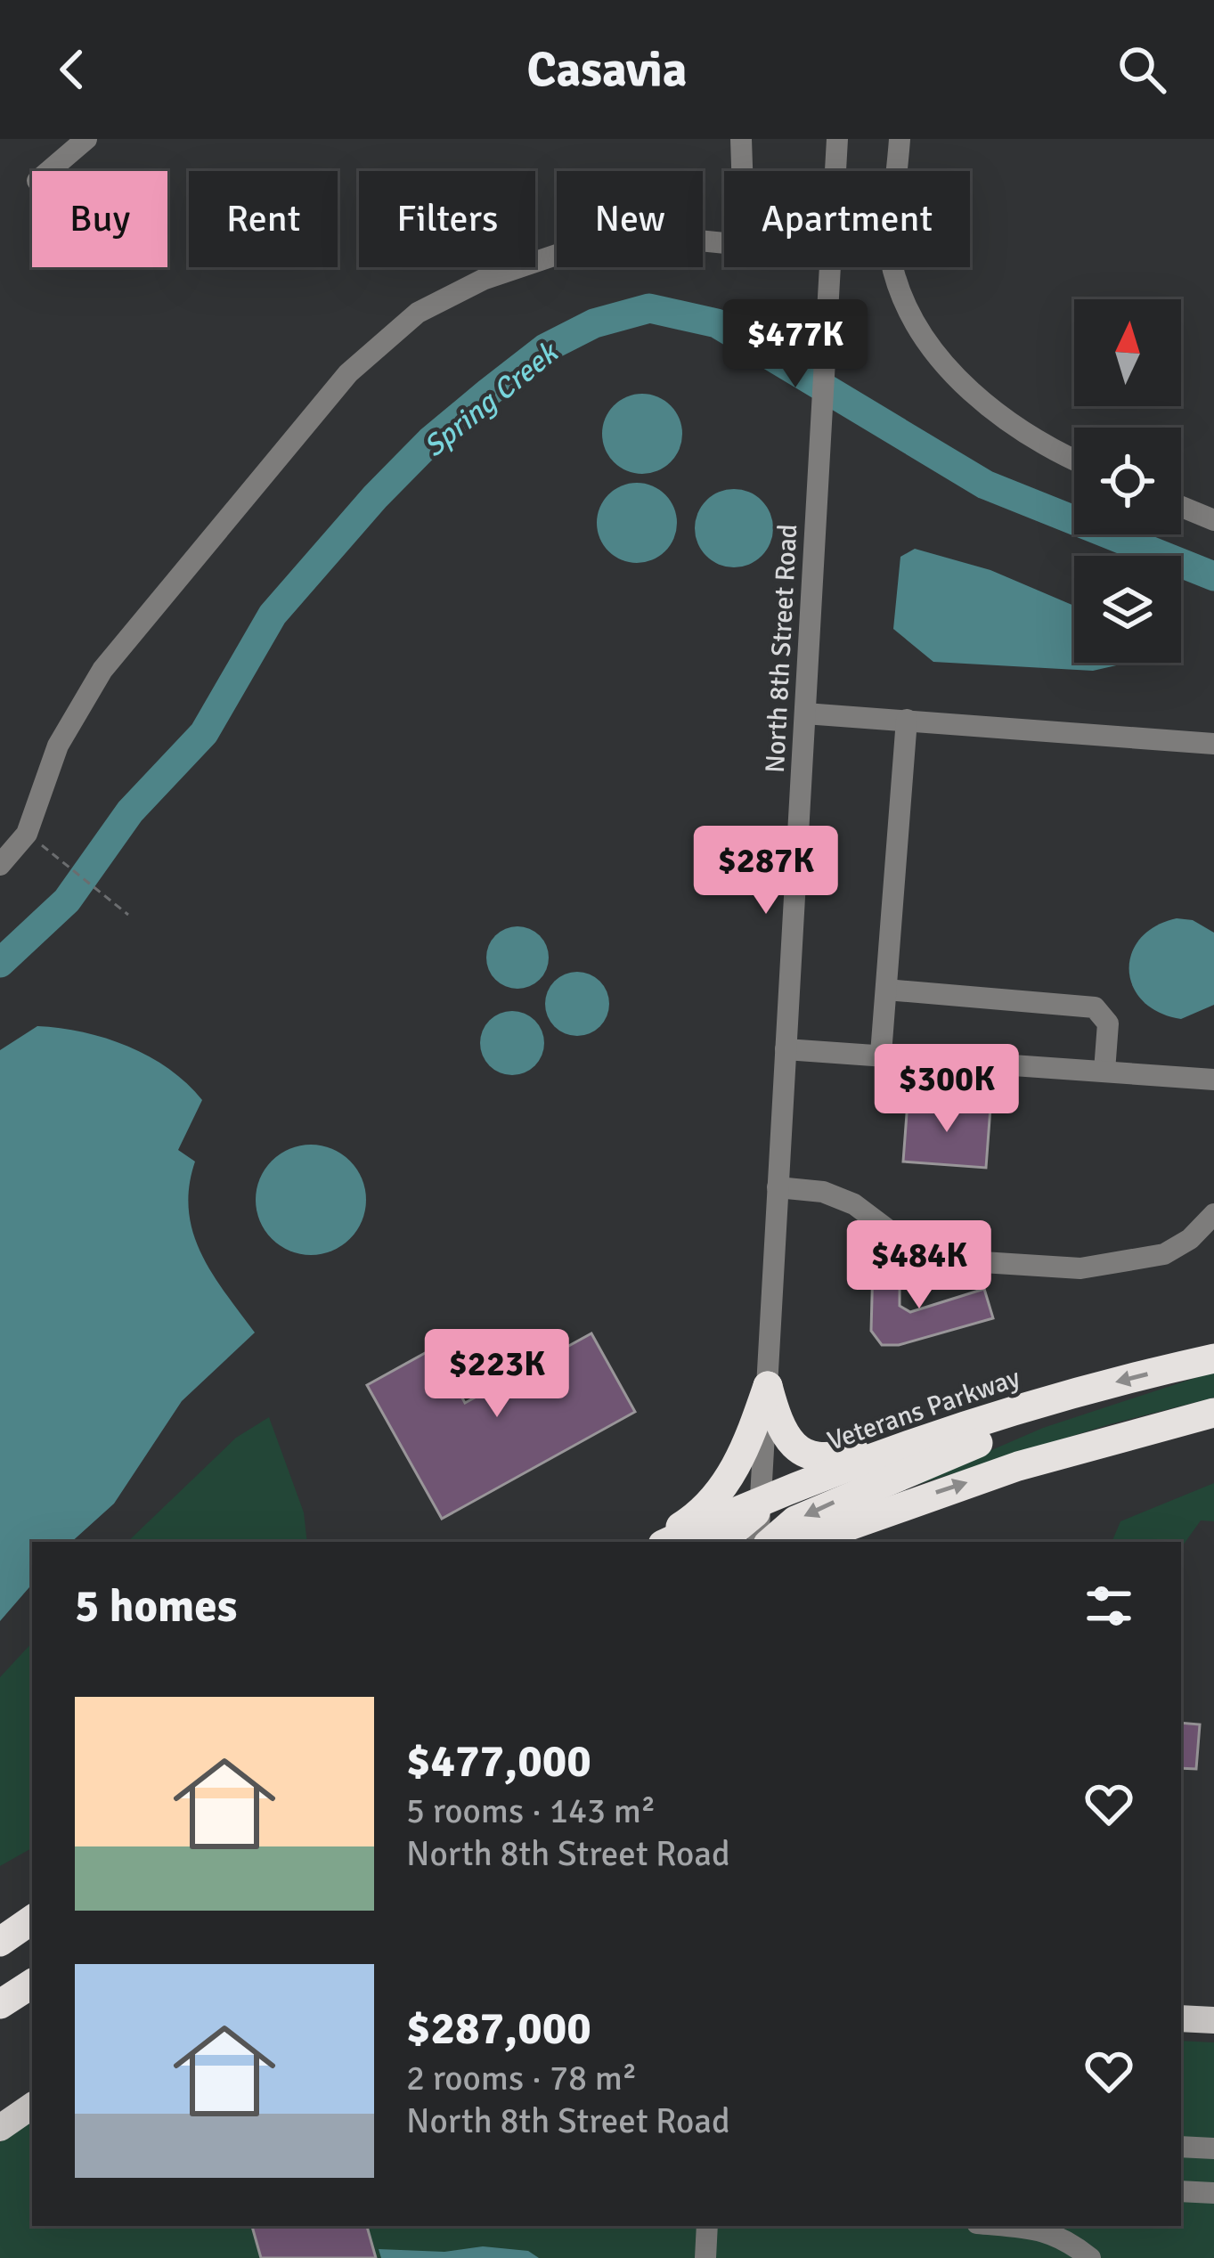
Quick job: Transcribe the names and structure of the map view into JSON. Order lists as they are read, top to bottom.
{
  "streets": {
    "highway": ["Veterans Parkway"],
    "street": ["North 8th Street Road"]
  },
  "crossings": [
    ["North 8th Street Road", "Veterans Parkway"]
  ],
  "water": ["Spring Creek"],
  "north": "top",
  "page": {
    "header": "Casavia",
    "chip": [
      "Buy",
      "Rent",
      "Filters",
      "New",
      "Apartment"
    ],
    "price": [
      "$477K",
      "$287K",
      "$300K",
      "$484K",
      "$223K"
    ],
    "heading": "5 homes",
    "list": [
      {
        "name": "$477,000",
        "note": "5 rooms · 143 m² · North 8th Street Road"
      },
      {
        "name": "$287,000",
        "note": "2 rooms · 78 m² · North 8th Street Road"
      }
    ]
  }
}
